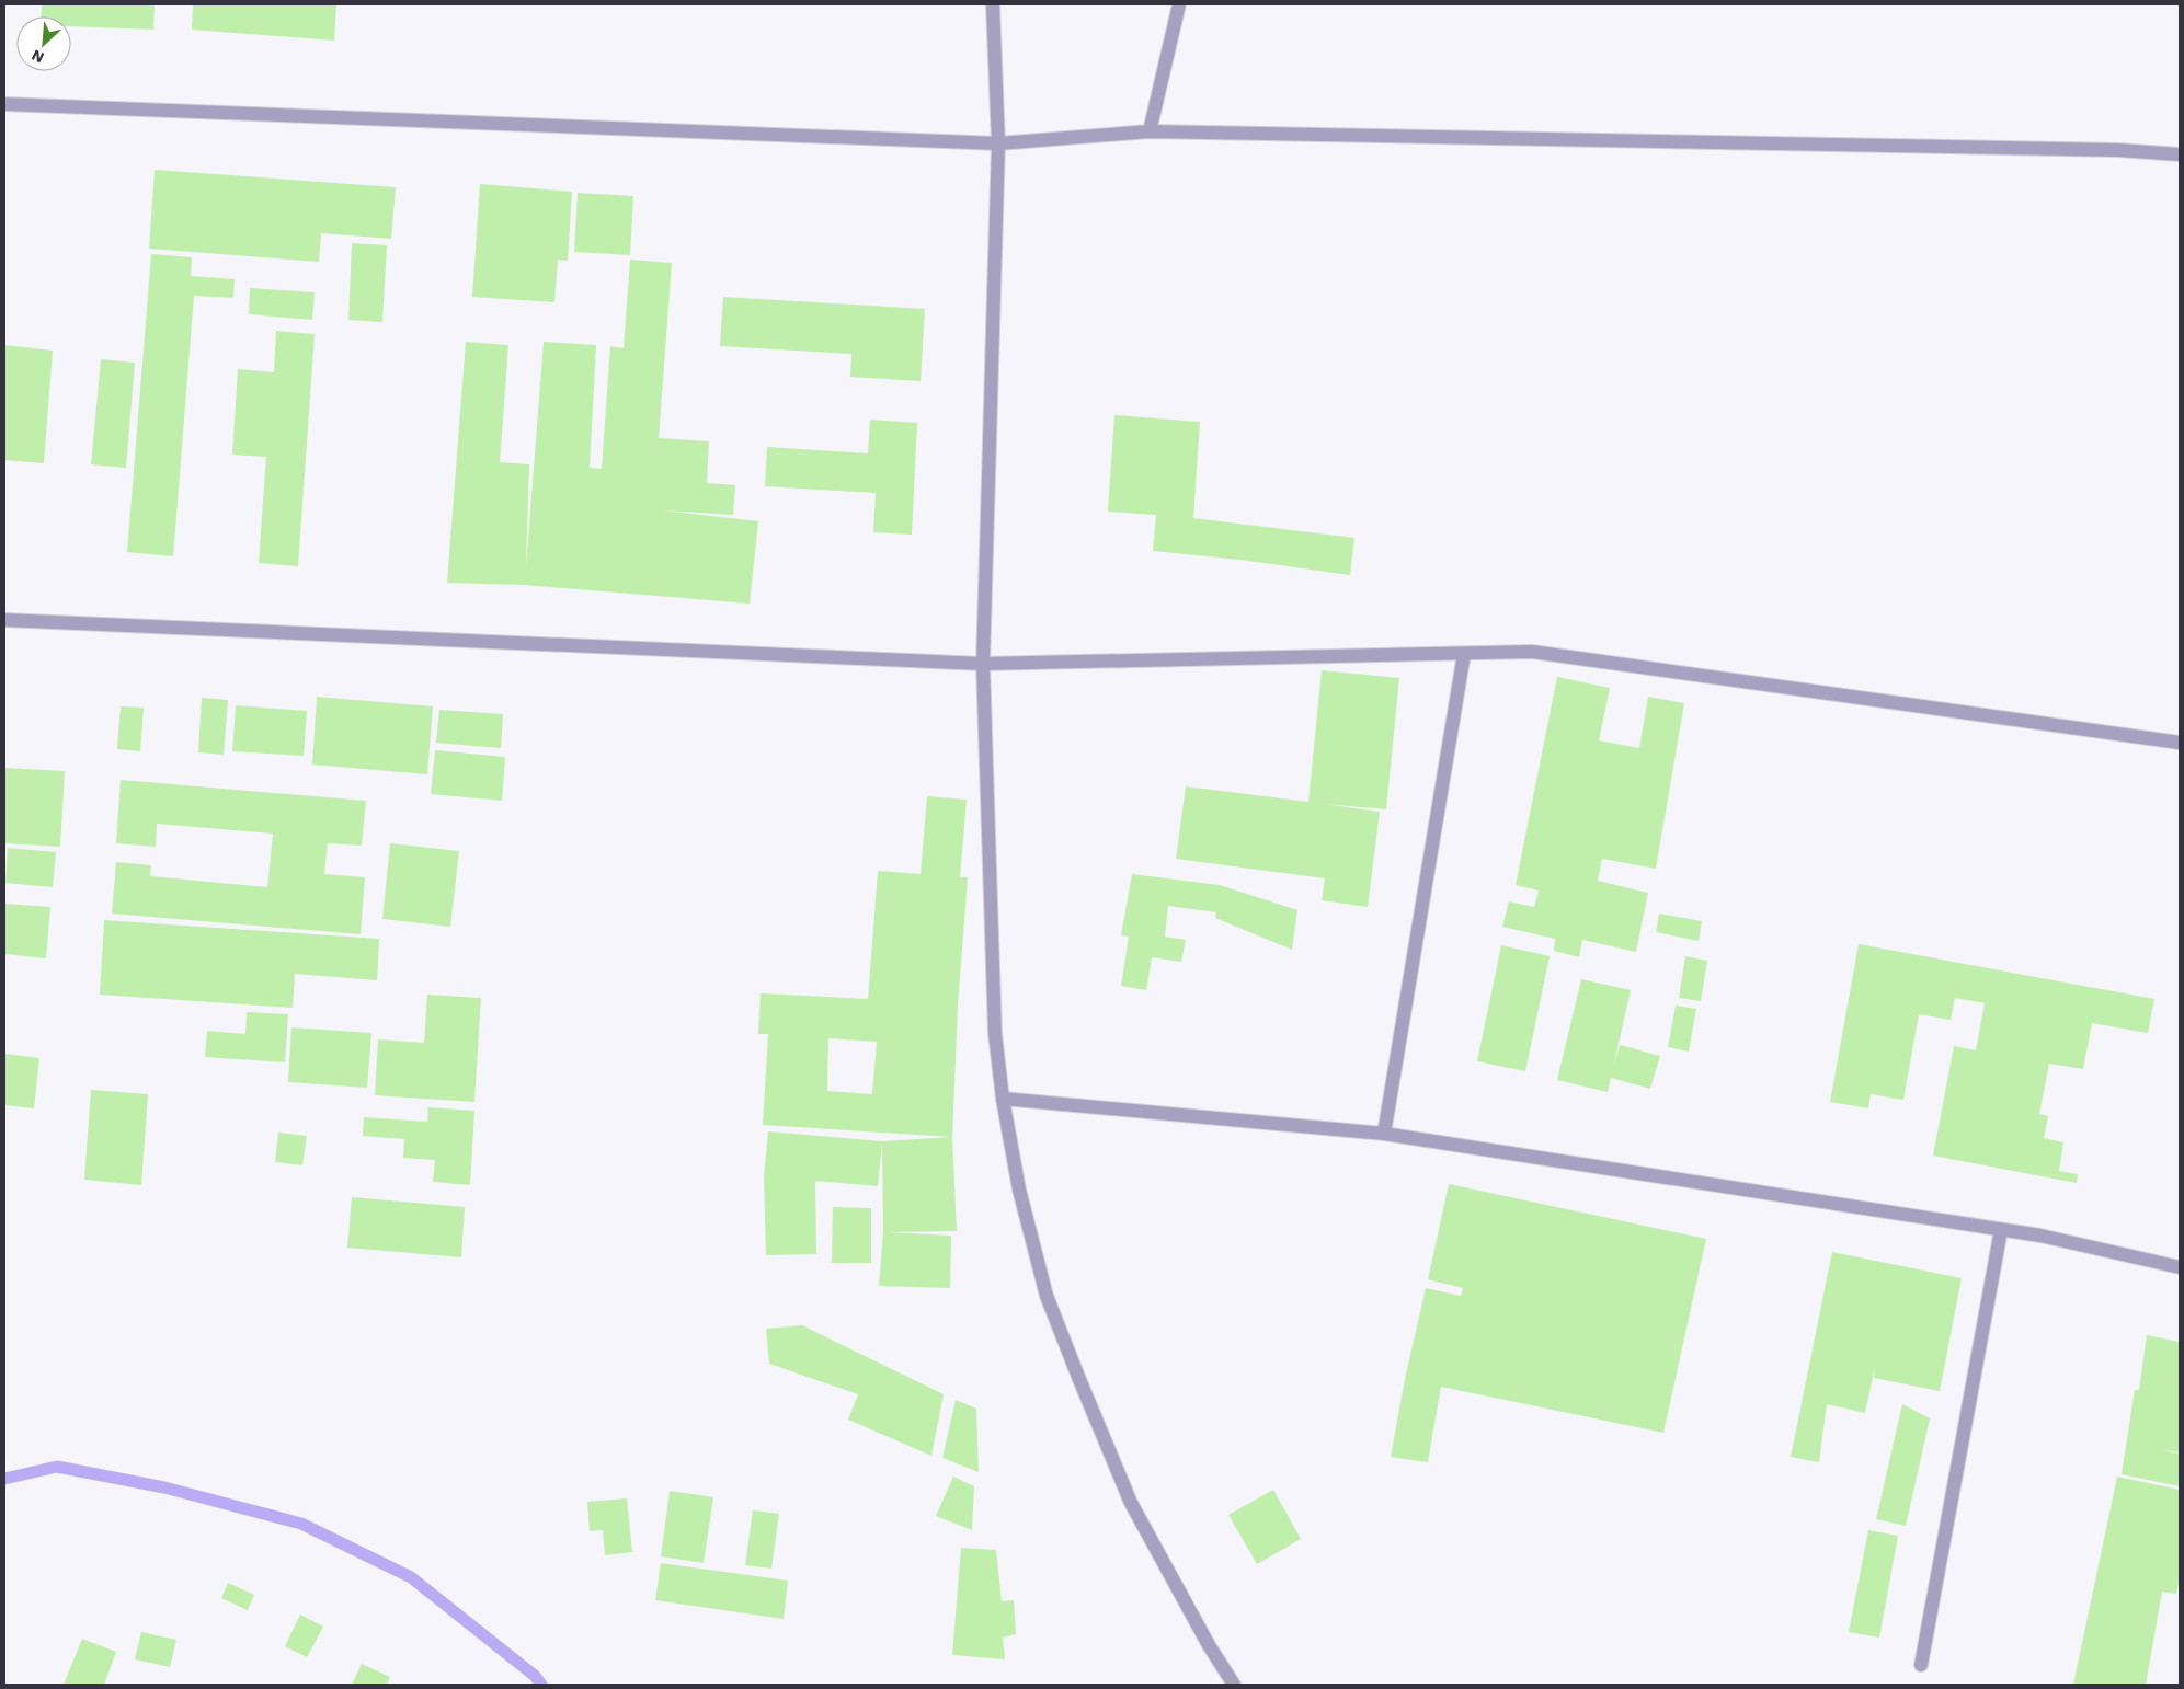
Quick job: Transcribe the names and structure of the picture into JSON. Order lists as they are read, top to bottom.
{
  "north": "bottom left"
}
